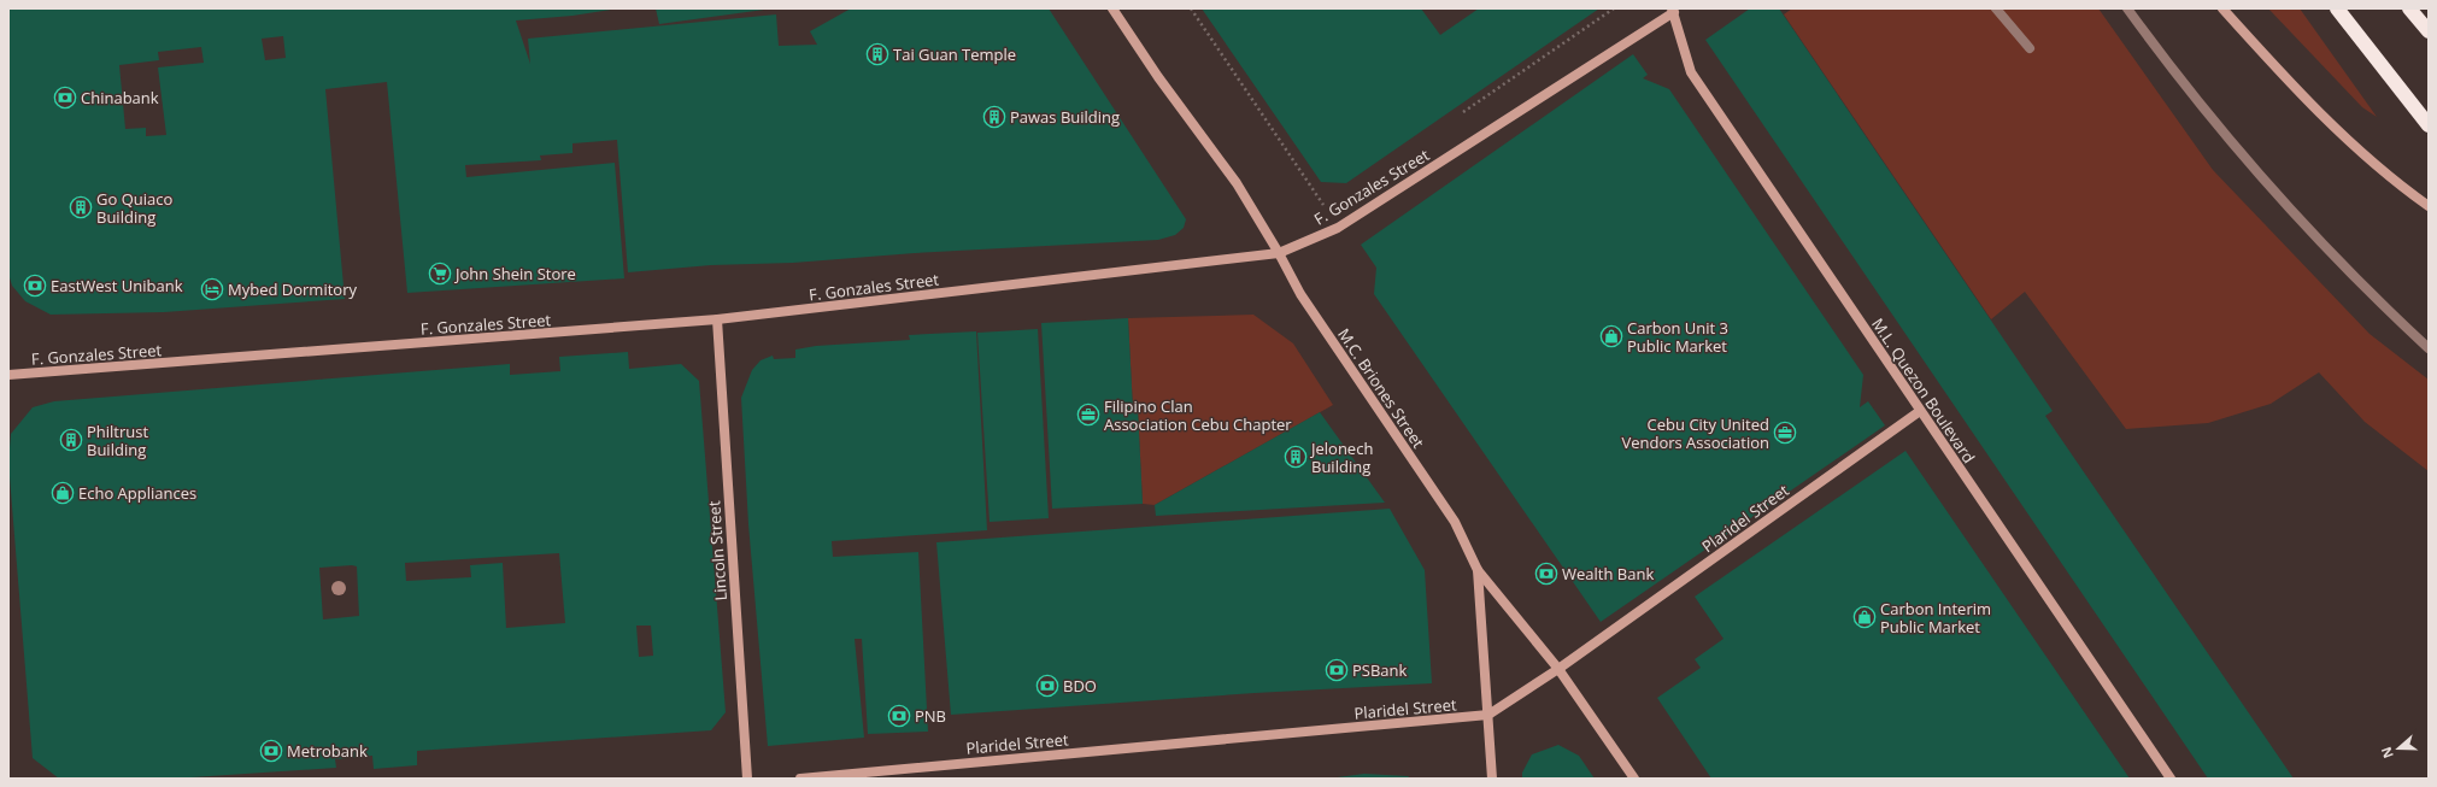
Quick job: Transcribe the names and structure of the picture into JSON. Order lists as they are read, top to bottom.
{
  "streets": {
    "street": [
      "F. Gonzales Street",
      "M.C. Briones Street",
      "M.L. Quezon Boulevard",
      "Plaridel Street",
      "Lincoln Street"
    ]
  },
  "crossings": [
    ["F. Gonzales Street", "M.C. Briones Street"],
    ["F. Gonzales Street", "M.L. Quezon Boulevard"],
    ["F. Gonzales Street", "Lincoln Street"],
    ["M.C. Briones Street", "Plaridel Street"],
    ["M.L. Quezon Boulevard", "Plaridel Street"]
  ],
  "places": {
    "building": [
      "Tai Guan Temple",
      "Pawas Building",
      "Go Quiaco Building",
      "Philtrust Building",
      "Jelonech Building"
    ],
    "bank": [
      "Chinabank",
      "EastWest Unibank",
      "Wealth Bank",
      "PSBank",
      "BDO",
      "PNB",
      "Metrobank"
    ],
    "supermarket": ["John Shein Store"],
    "hotel": ["Mybed Dormitory"],
    "shop": ["Carbon Unit 3 Public Market", "Echo Appliances", "Carbon Interim Public Market"],
    "office": ["Filipino Clan Association Cebu Chapter", "Cebu City United Vendors Association"]
  },
  "north": "left"
}
